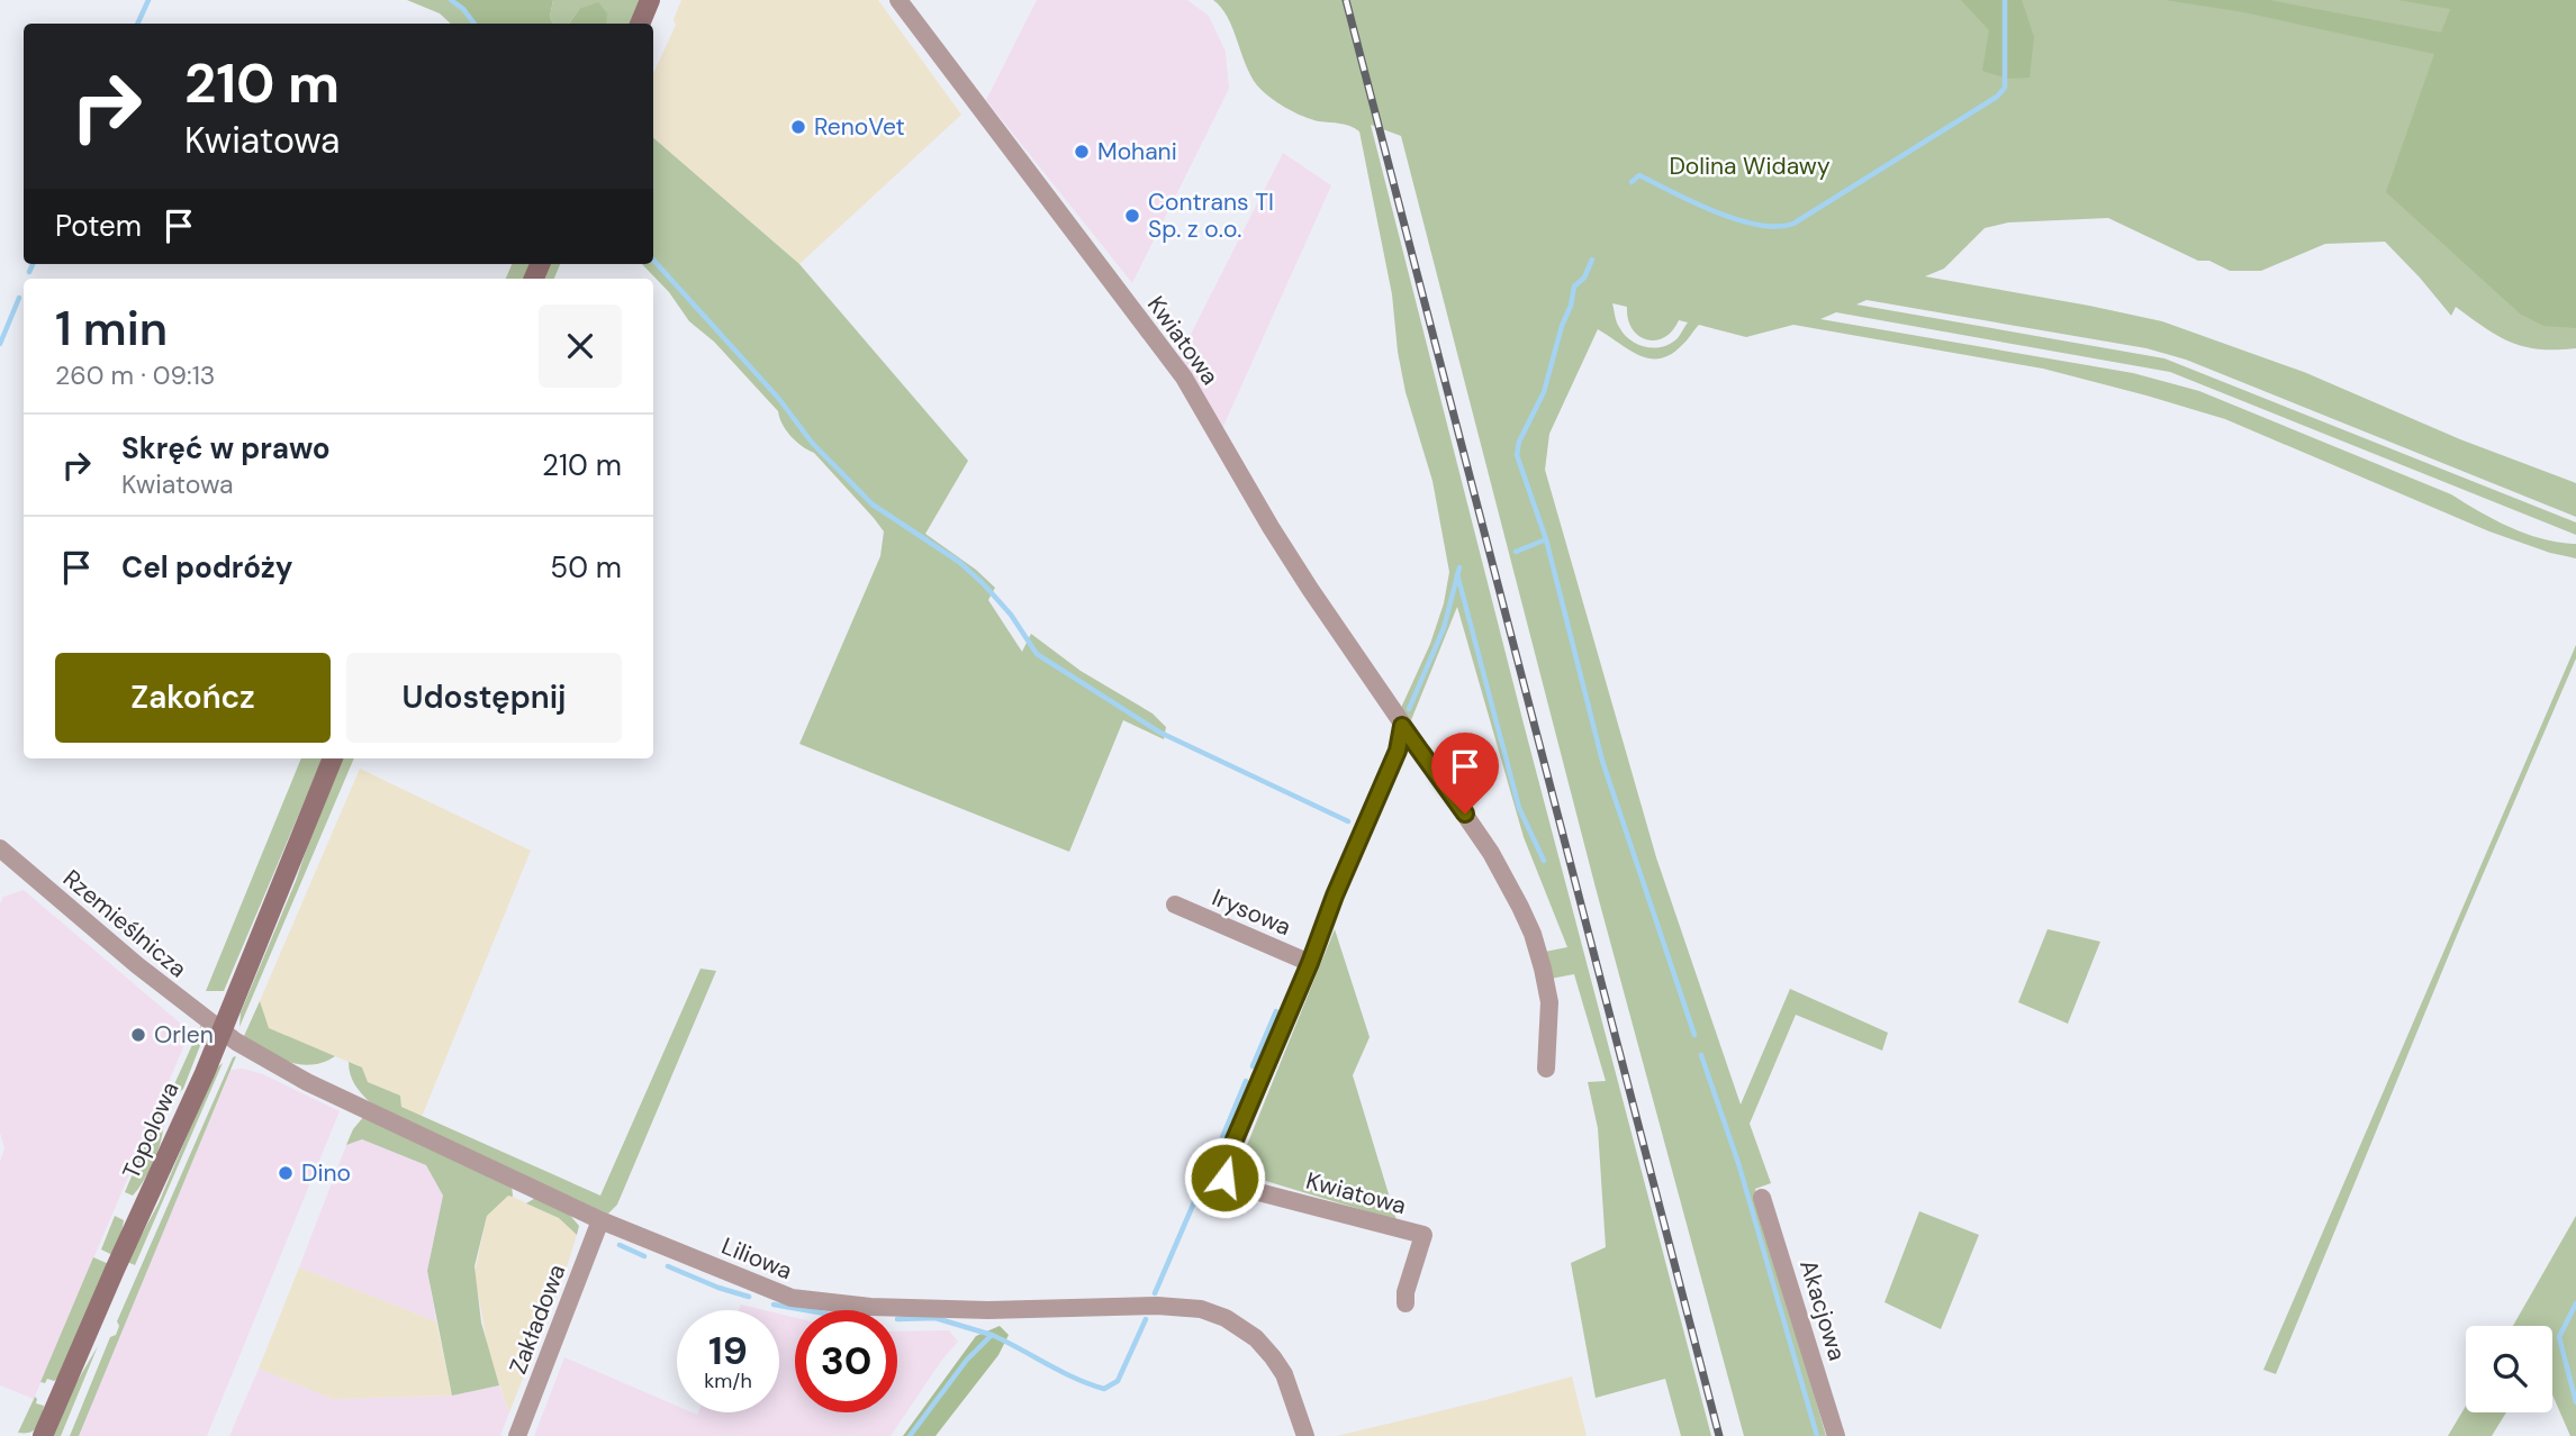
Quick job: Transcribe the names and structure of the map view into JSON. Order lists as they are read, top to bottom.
{
  "streets": {
    "main road": ["Topolowa"],
    "street": [
      "Kwiatowa",
      "Irysowa",
      "Rzemieślnicza",
      "Liliowa",
      "Akacjowa",
      "Zakładowa"
    ]
  },
  "crossings": [
    ["Kwiatowa", "Irysowa"],
    ["Rzemieślnicza", "Topolowa"],
    ["Rzemieślnicza", "Liliowa"],
    ["Topolowa", "Liliowa"],
    ["Liliowa", "Zakładowa"]
  ],
  "parks": ["Dolina Widawy"],
  "places": [
    "RenoVet",
    "Mohani",
    "Contrans TI Sp. z o.o.",
    "Orlen",
    "Dino"
  ],
  "page": {
    "turn": ["210 m", "Kwiatowa"],
    "then": "Potem",
    "heading": ["1 min", "260 m · 09:13"],
    "list": [
      {
        "name": "Skręć w prawo",
        "note": "Kwiatowa",
        "value": "210 m"
      },
      {
        "name": "Cel podróży",
        "value": "50 m"
      }
    ],
    "buttons": ["Zakończ", "Udostępnij"],
    "speed": "19 km/h",
    "limit": "30"
  }
}
